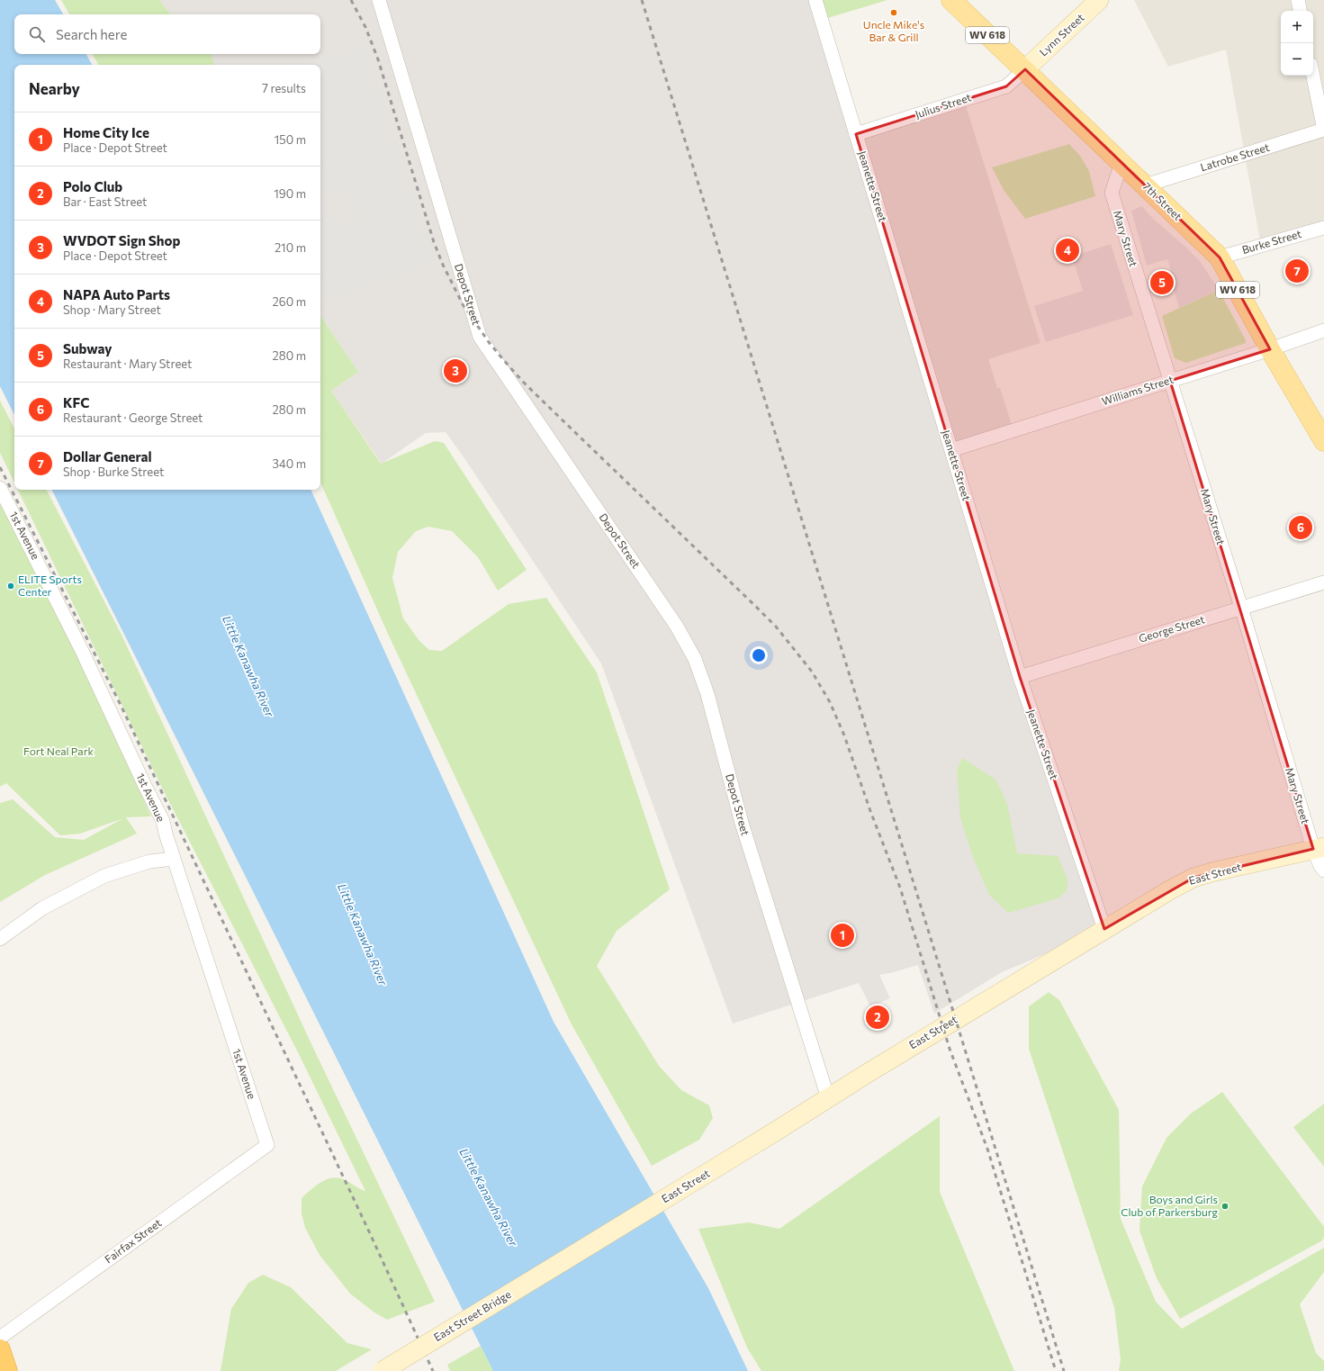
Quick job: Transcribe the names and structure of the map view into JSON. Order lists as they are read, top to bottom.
{
  "streets": {
    "main road": [
      "WV 618",
      "Lynn Street",
      "7th Street",
      "East Street",
      "East Street Bridge"
    ],
    "street": [
      "Julius Street",
      "Latrobe Street",
      "Jeanette Street",
      "Mary Street",
      "Burke Street",
      "Depot Street",
      "Williams Street",
      "1st Avenue",
      "George Street",
      "Fairfax Street"
    ]
  },
  "crossings": [
    ["Lynn Street", "Julius Street"],
    ["Lynn Street", "7th Street"],
    ["Julius Street", "Jeanette Street"],
    ["Julius Street", "7th Street"],
    ["Latrobe Street", "7th Street"],
    ["Jeanette Street", "Williams Street"],
    ["Jeanette Street", "George Street"],
    ["Jeanette Street", "East Street"],
    ["7th Street", "Mary Street"],
    ["7th Street", "Burke Street"],
    ["7th Street", "Williams Street"],
    ["Mary Street", "Williams Street"],
    ["Mary Street", "George Street"],
    ["Mary Street", "East Street"],
    ["Depot Street", "East Street"],
    ["1st Avenue", "Fairfax Street"],
    ["East Street", "East Street Bridge"]
  ],
  "water": ["Little Kanawha River"],
  "parks": ["Fort Neal Park"],
  "places": ["Uncle Mike's Bar & Grill", "ELITE Sports Center", "Boys and Girls Club of Parkersburg"],
  "page": {
    "map_buttons": ["+", "−"],
    "search": "Search here",
    "heading": ["Nearby", "7 results"],
    "list": [
      {
        "mark": "1",
        "name": "Home City Ice",
        "note": "Place · Depot Street",
        "value": "150 m"
      },
      {
        "mark": "2",
        "name": "Polo Club",
        "note": "Bar · East Street",
        "value": "190 m"
      },
      {
        "mark": "3",
        "name": "WVDOT Sign Shop",
        "note": "Place · Depot Street",
        "value": "210 m"
      },
      {
        "mark": "4",
        "name": "NAPA Auto Parts",
        "note": "Shop · Mary Street",
        "value": "260 m"
      },
      {
        "mark": "5",
        "name": "Subway",
        "note": "Restaurant · Mary Street",
        "value": "280 m"
      },
      {
        "mark": "6",
        "name": "KFC",
        "note": "Restaurant · George Street",
        "value": "280 m"
      },
      {
        "mark": "7",
        "name": "Dollar General",
        "note": "Shop · Burke Street",
        "value": "340 m"
      }
    ],
    "pins": [
      "4",
      "7",
      "5",
      "3",
      "6",
      "1",
      "2"
    ]
  }
}
